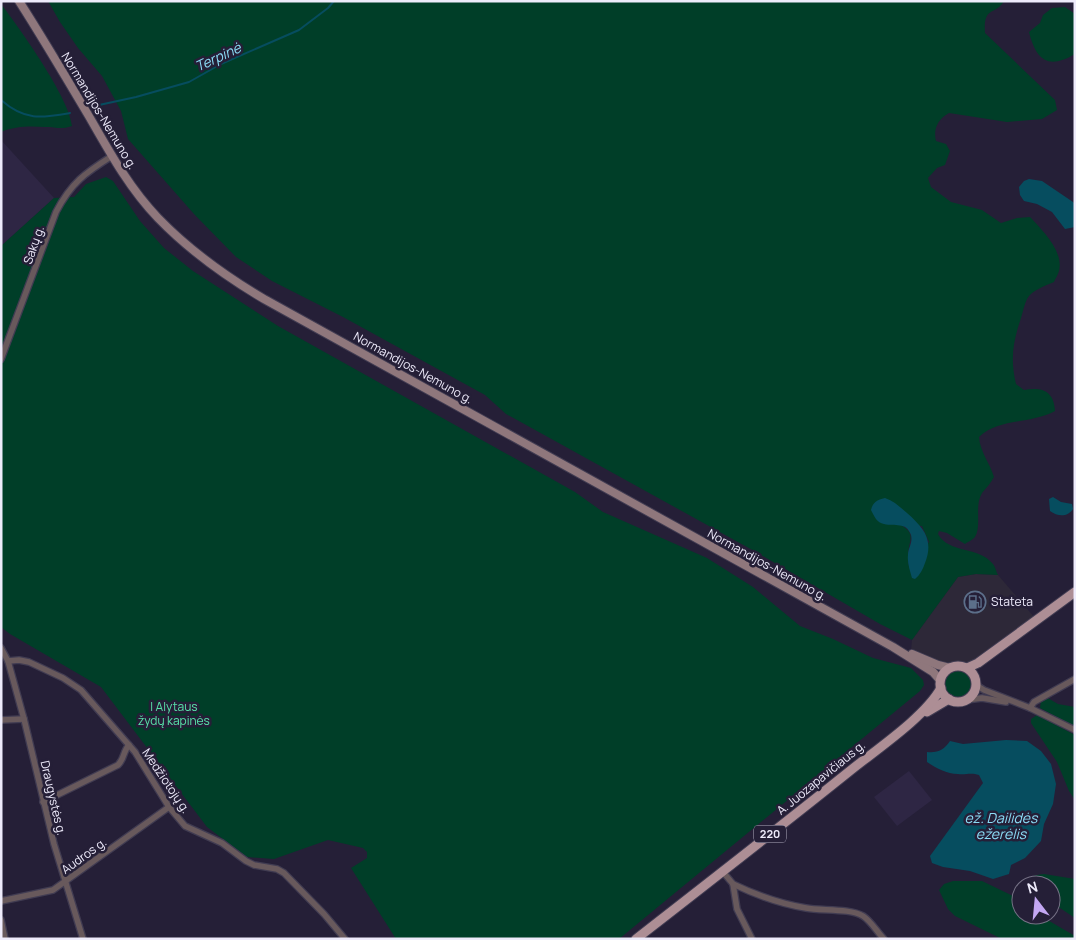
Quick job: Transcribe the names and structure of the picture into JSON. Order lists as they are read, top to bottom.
{
  "streets": {
    "main road": ["Normandijos-Nemuno g.", "A. Juozapavičiaus g.", "220"],
    "street": [
      "Sakų g.",
      "Medžiotojų g.",
      "Draugystės g.",
      "Audros g."
    ]
  },
  "crossings": [
    ["Normandijos-Nemuno g.", "Sakų g."],
    ["Normandijos-Nemuno g.", "A. Juozapavičiaus g."],
    ["Normandijos-Nemuno g.", "220"],
    ["A. Juozapavičiaus g.", "220"],
    ["Medžiotojų g.", "Draugystės g."],
    ["Medžiotojų g.", "Audros g."],
    ["Draugystės g.", "Audros g."]
  ],
  "water": ["Terpinė", "ež. Dailidės ežerėlis"],
  "parks": ["I Alytaus žydų kapinės"],
  "places": {
    "fuel station": ["Stateta"]
  },
  "north": "top"
}
